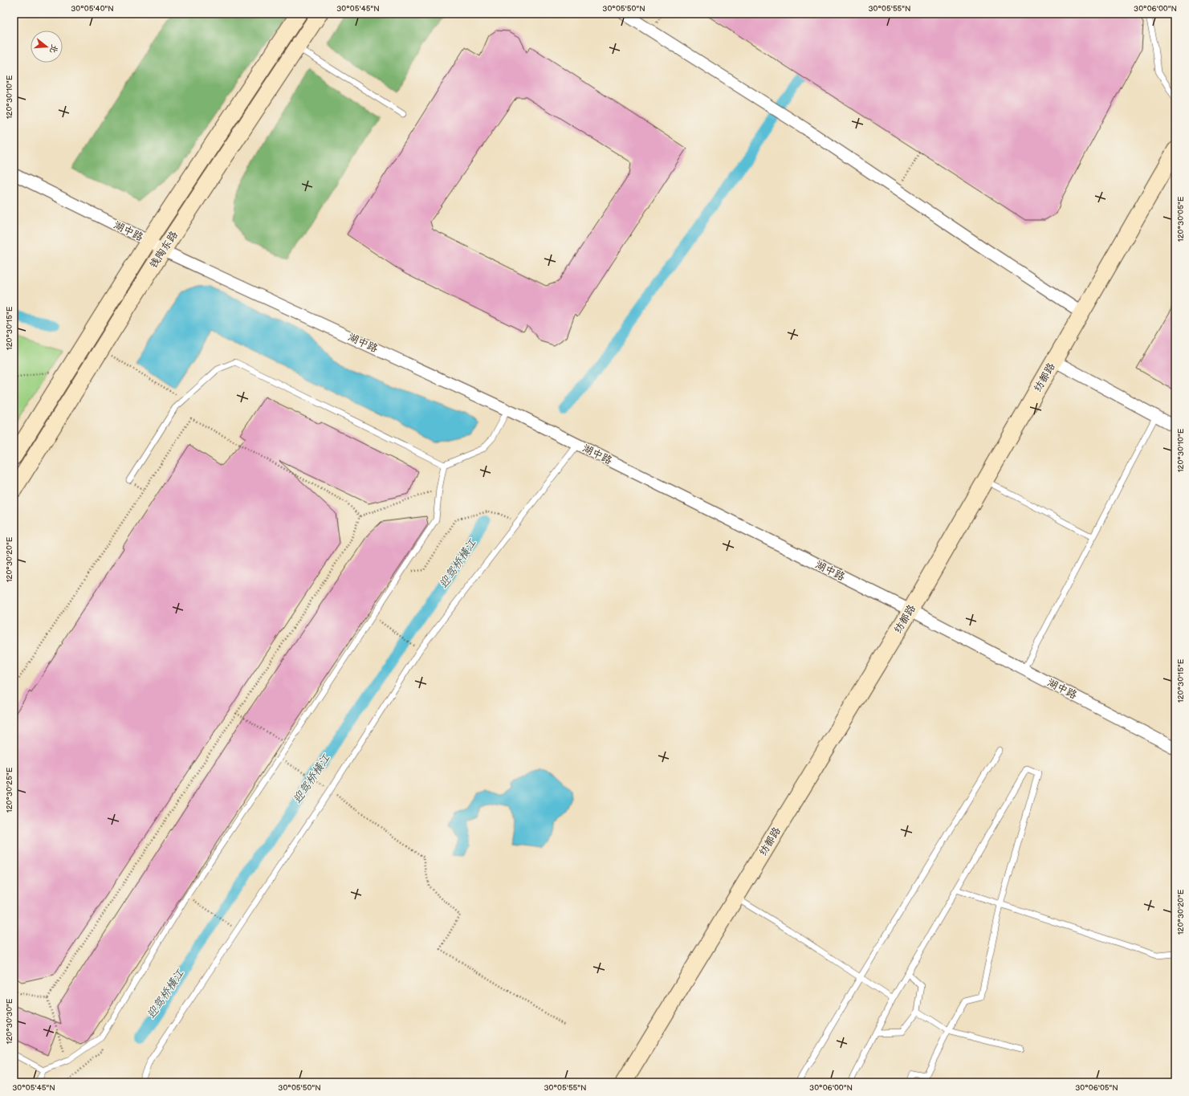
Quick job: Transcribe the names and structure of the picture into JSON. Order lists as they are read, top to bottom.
{
  "streets": {
    "street": ["湖中路", "钱陶东路", "纺都路"]
  },
  "crossings": [
    ["湖中路", "钱陶东路"],
    ["湖中路", "纺都路"]
  ],
  "water": ["迎驾桥横江"],
  "north": "right",
  "coordinates": [
    "30°05'40\"N",
    "30°05'45\"N",
    "30°05'50\"N",
    "30°05'55\"N",
    "30°06'00\"N",
    "120°30'10\"E",
    "120°30'05\"E",
    "120°30'15\"E",
    "120°30'20\"E",
    "120°30'25\"E",
    "120°30'30\"E",
    "30°06'05\"N"
  ]
}
